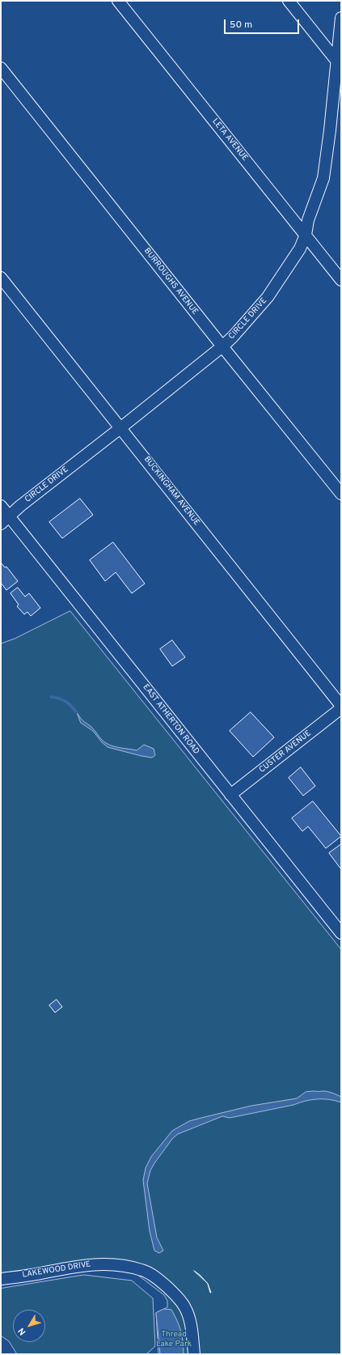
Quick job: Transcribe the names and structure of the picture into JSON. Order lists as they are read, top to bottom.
{
  "streets": {
    "street": [
      "LETA AVENUE",
      "BURROUGHS AVENUE",
      "CIRCLE DRIVE",
      "BUCKINGHAM AVENUE",
      "EAST ATHERTON ROAD",
      "CUSTER AVENUE",
      "LAKEWOOD DRIVE"
    ]
  },
  "crossings": [
    ["LETA AVENUE", "CIRCLE DRIVE"],
    ["BURROUGHS AVENUE", "CIRCLE DRIVE"],
    ["CIRCLE DRIVE", "BUCKINGHAM AVENUE"],
    ["CIRCLE DRIVE", "EAST ATHERTON ROAD"],
    ["EAST ATHERTON ROAD", "CUSTER AVENUE"]
  ],
  "parks": ["Thread Lake Park"],
  "scale_bar": "50 m",
  "north": "bottom left"
}
